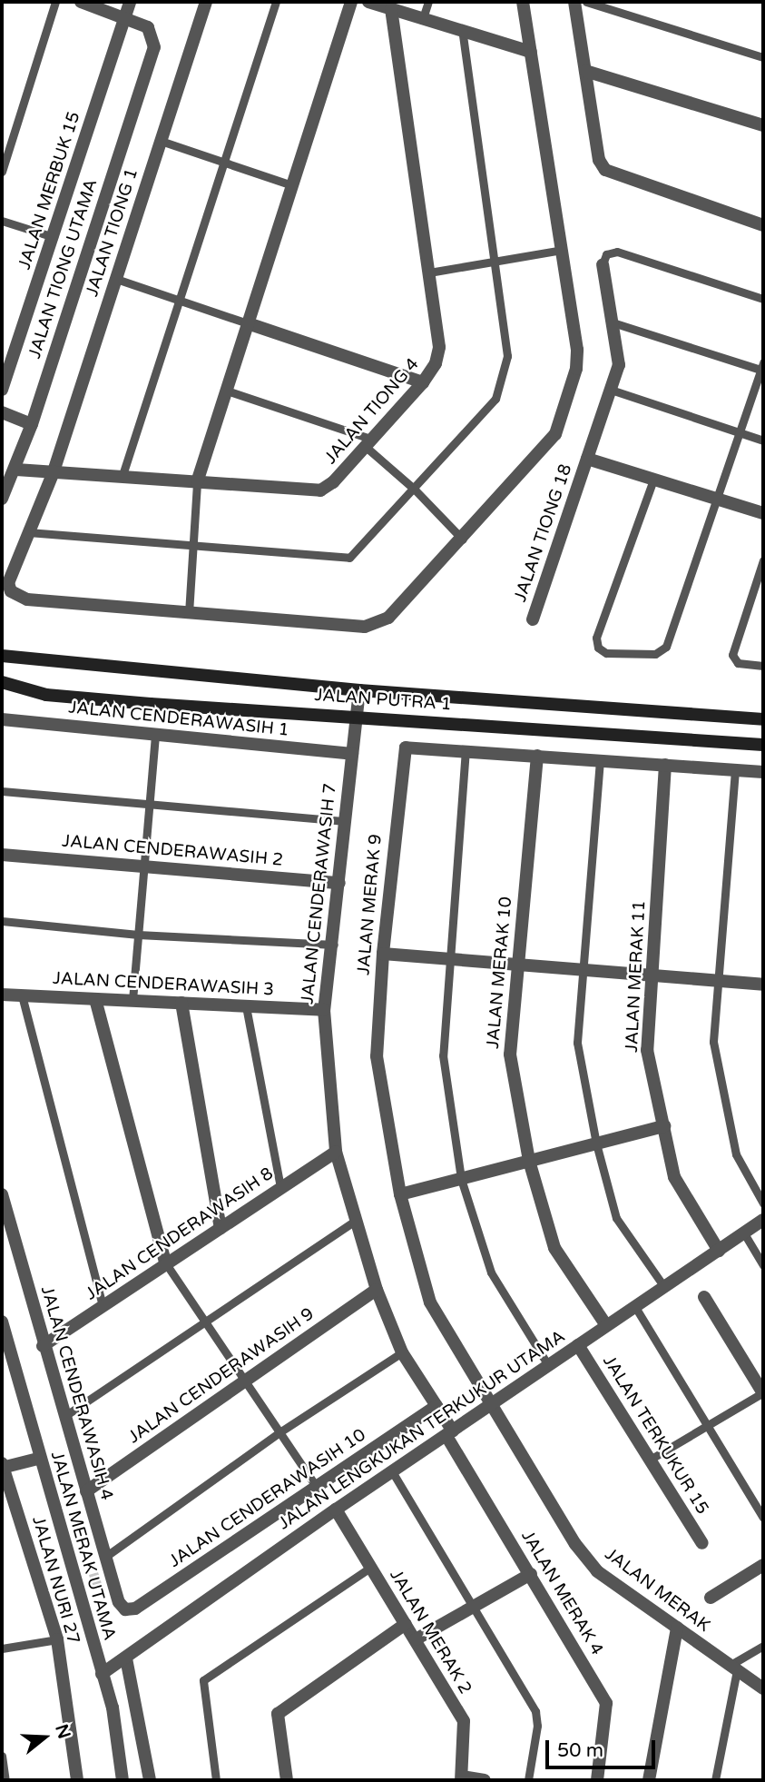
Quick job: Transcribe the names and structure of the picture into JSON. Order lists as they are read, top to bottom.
{
  "streets": {
    "main road": ["JALAN PUTRA 1"],
    "street": [
      "JALAN MERBUK 15",
      "JALAN TIONG 1",
      "JALAN TIONG UTAMA",
      "JALAN TIONG 4",
      "JALAN TIONG 18",
      "JALAN CENDERAWASIH 1",
      "JALAN CENDERAWASIH 2",
      "JALAN CENDERAWASIH 7",
      "JALAN MERAK 9",
      "JALAN MERAK 10",
      "JALAN MERAK 11",
      "JALAN CENDERAWASIH 3",
      "JALAN CENDERAWASIH 8",
      "JALAN CENDERAWASIH 9",
      "JALAN CENDERAWASIH 4",
      "JALAN LENGKUKAN TERKUKUR UTAMA",
      "JALAN TERKUKUR 15",
      "JALAN CENDERAWASIH 10",
      "JALAN MERAK UTAMA",
      "JALAN NURI 27",
      "JALAN MERAK",
      "JALAN MERAK 4",
      "JALAN MERAK 2"
    ]
  },
  "crossings": [
    ["JALAN MERBUK 15", "JALAN TIONG UTAMA"],
    ["JALAN TIONG 1", "JALAN TIONG 4"],
    ["JALAN TIONG UTAMA", "JALAN TIONG 4"],
    ["JALAN PUTRA 1", "JALAN CENDERAWASIH 7"],
    ["JALAN CENDERAWASIH 1", "JALAN CENDERAWASIH 7"],
    ["JALAN CENDERAWASIH 2", "JALAN CENDERAWASIH 7"],
    ["JALAN CENDERAWASIH 7", "JALAN CENDERAWASIH 3"],
    ["JALAN CENDERAWASIH 7", "JALAN CENDERAWASIH 8"],
    ["JALAN CENDERAWASIH 7", "JALAN CENDERAWASIH 9"],
    ["JALAN CENDERAWASIH 7", "JALAN LENGKUKAN TERKUKUR UTAMA"],
    ["JALAN CENDERAWASIH 7", "JALAN CENDERAWASIH 10"],
    ["JALAN CENDERAWASIH 7", "JALAN MERAK 4"],
    ["JALAN MERAK 9", "JALAN MERAK 10"],
    ["JALAN MERAK 9", "JALAN MERAK 11"],
    ["JALAN MERAK 9", "JALAN LENGKUKAN TERKUKUR UTAMA"],
    ["JALAN MERAK 9", "JALAN MERAK"],
    ["JALAN MERAK 10", "JALAN LENGKUKAN TERKUKUR UTAMA"],
    ["JALAN MERAK 11", "JALAN LENGKUKAN TERKUKUR UTAMA"],
    ["JALAN CENDERAWASIH 8", "JALAN CENDERAWASIH 4"],
    ["JALAN CENDERAWASIH 9", "JALAN CENDERAWASIH 4"],
    ["JALAN CENDERAWASIH 4", "JALAN CENDERAWASIH 10"],
    ["JALAN LENGKUKAN TERKUKUR UTAMA", "JALAN TERKUKUR 15"],
    ["JALAN LENGKUKAN TERKUKUR UTAMA", "JALAN MERAK UTAMA"],
    ["JALAN LENGKUKAN TERKUKUR UTAMA", "JALAN MERAK"],
    ["JALAN LENGKUKAN TERKUKUR UTAMA", "JALAN MERAK 4"],
    ["JALAN LENGKUKAN TERKUKUR UTAMA", "JALAN MERAK 2"]
  ],
  "scale_bar": "50 m",
  "north": "right"
}
